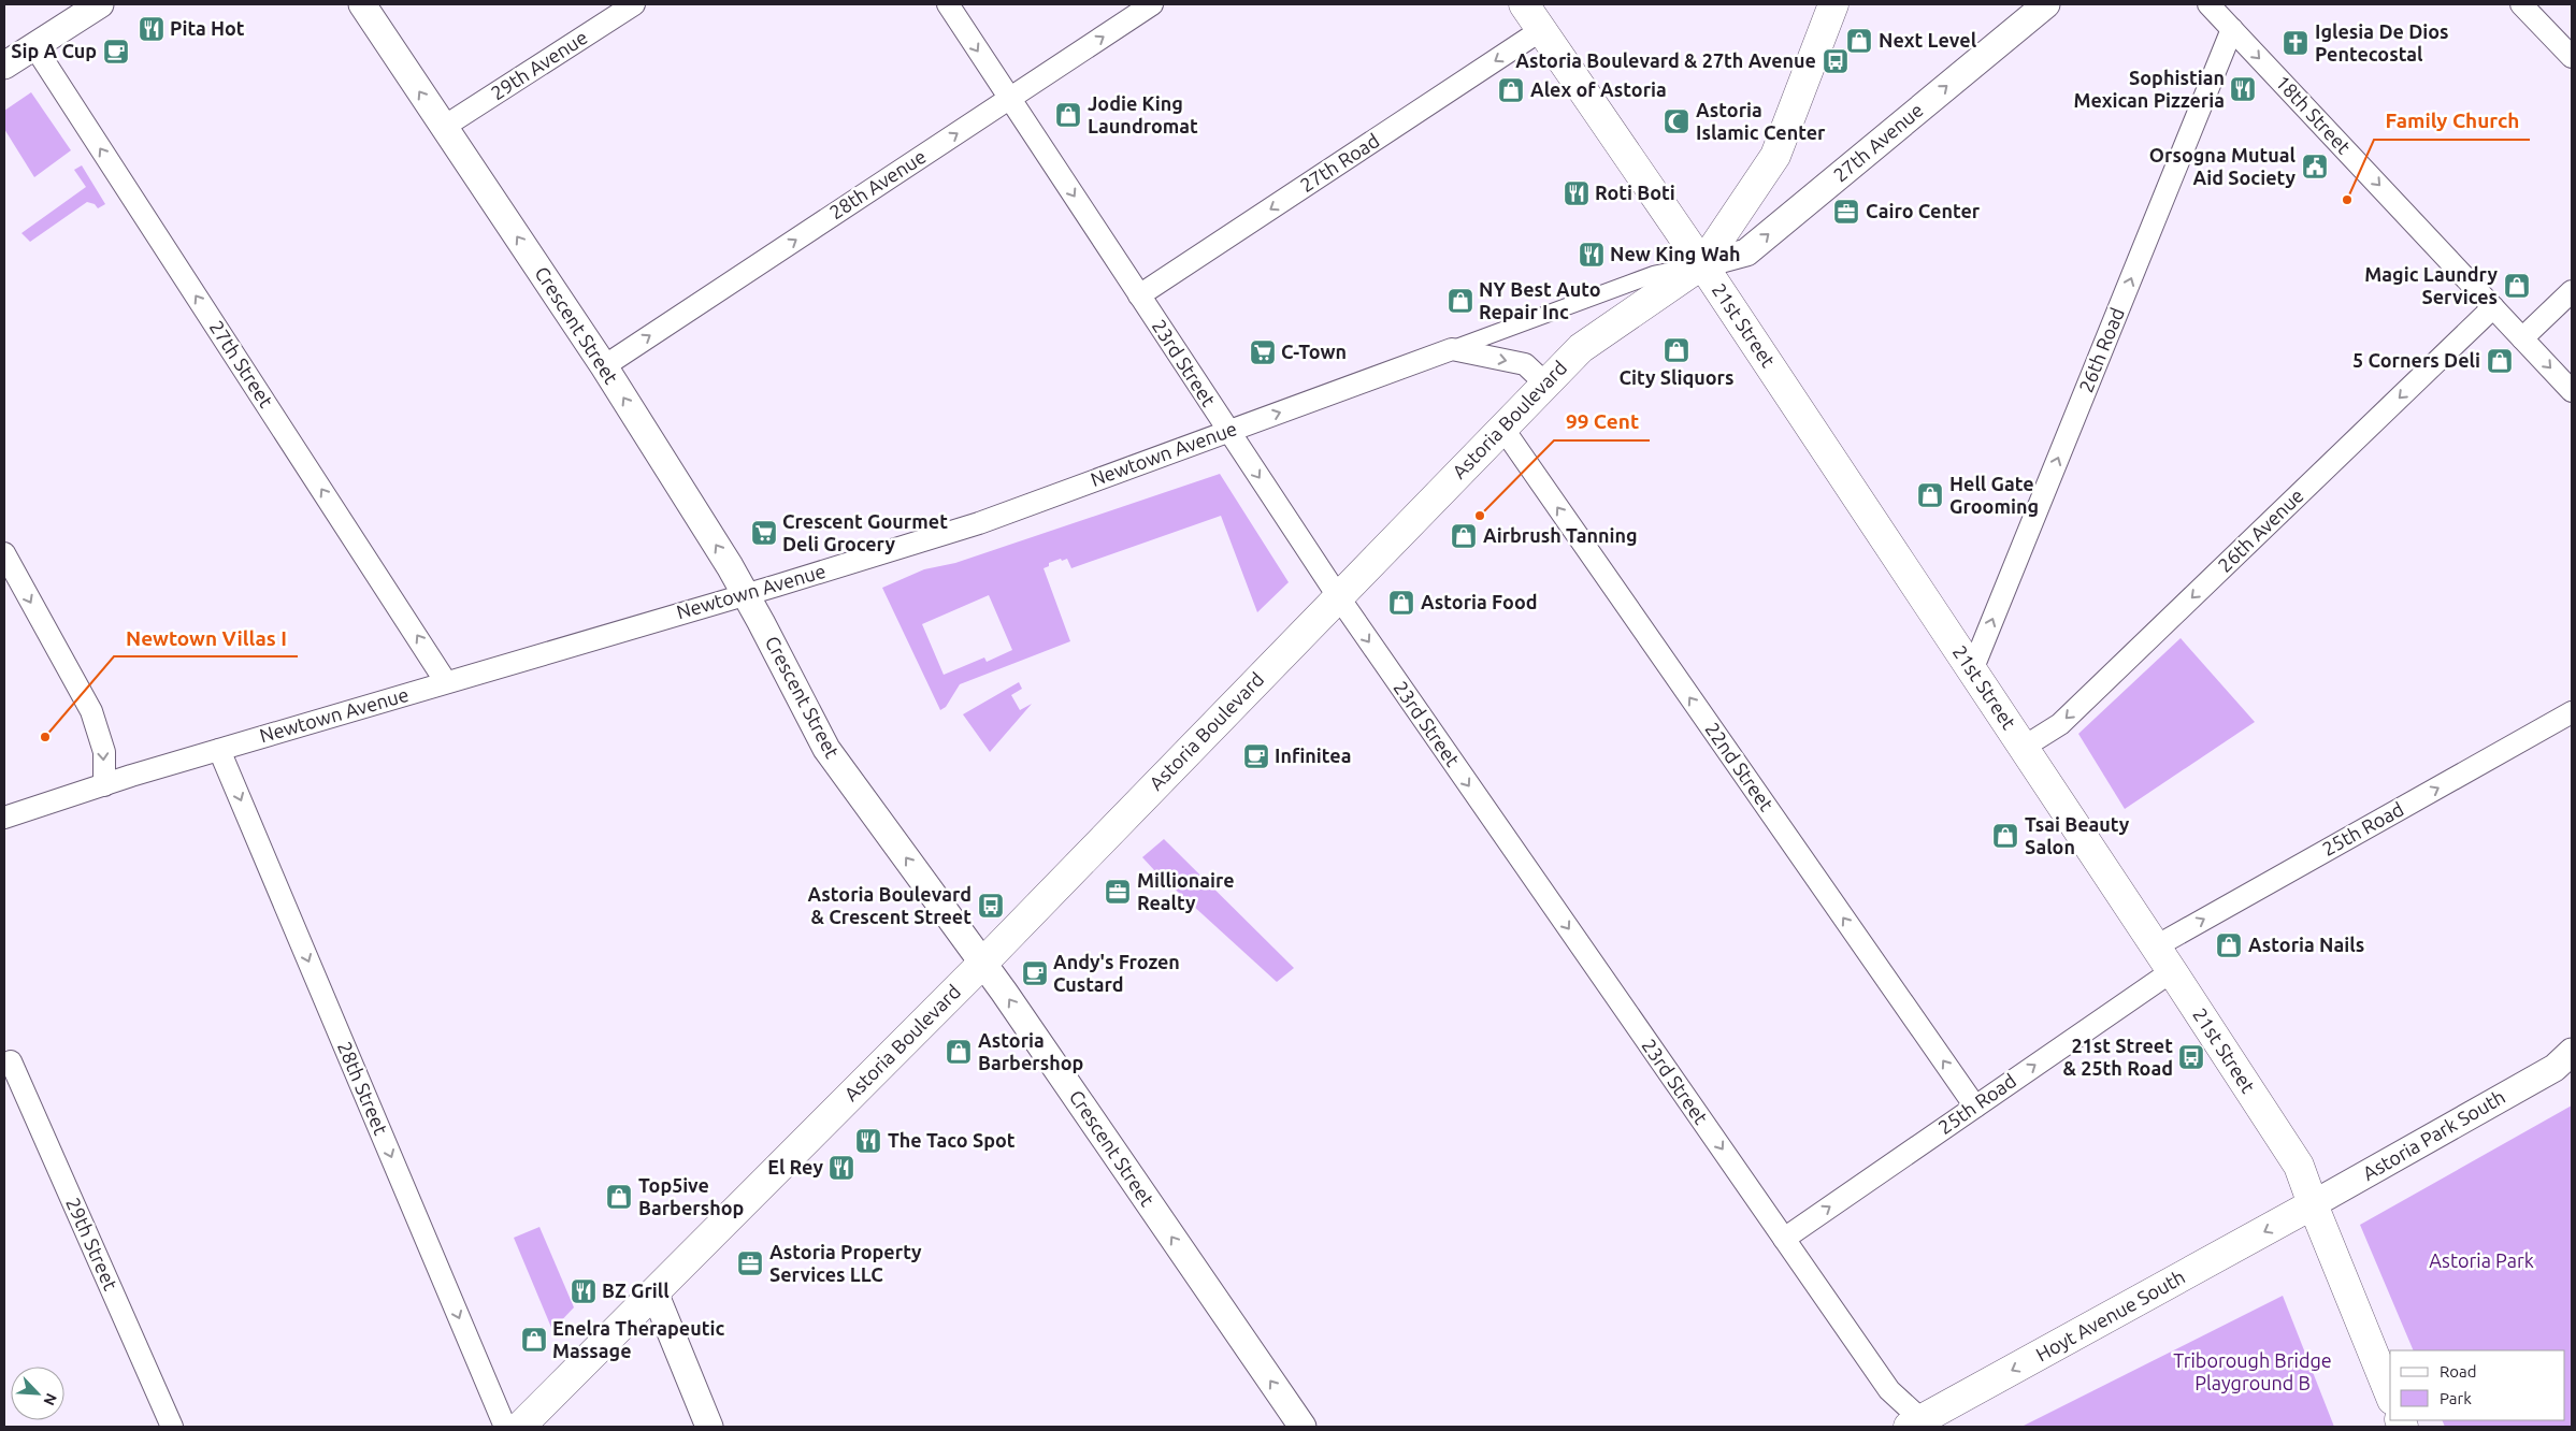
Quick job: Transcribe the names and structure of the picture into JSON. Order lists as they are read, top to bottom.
{
  "streets": {
    "main road": ["21st Street", "Astoria Boulevard", "Hoyt Avenue South"],
    "street": [
      "29th Avenue",
      "18th Street",
      "27th Avenue",
      "27th Road",
      "28th Avenue",
      "Crescent Street",
      "26th Road",
      "23rd Street",
      "27th Street",
      "Newtown Avenue",
      "26th Avenue",
      "22nd Street",
      "25th Road",
      "28th Street",
      "Astoria Park South",
      "29th Street"
    ]
  },
  "crossings": [
    ["29th Avenue", "Crescent Street"],
    ["18th Street", "26th Road"],
    ["18th Street", "26th Avenue"],
    ["27th Avenue", "21st Street"],
    ["27th Avenue", "Astoria Boulevard"],
    ["27th Avenue", "Newtown Avenue"],
    ["27th Road", "21st Street"],
    ["27th Road", "23rd Street"],
    ["28th Avenue", "Crescent Street"],
    ["28th Avenue", "23rd Street"],
    ["Crescent Street", "Astoria Boulevard"],
    ["Crescent Street", "Newtown Avenue"],
    ["21st Street", "26th Road"],
    ["21st Street", "Astoria Boulevard"],
    ["21st Street", "Newtown Avenue"],
    ["21st Street", "26th Avenue"],
    ["21st Street", "25th Road"],
    ["21st Street", "Astoria Park South"],
    ["21st Street", "Hoyt Avenue South"],
    ["23rd Street", "Astoria Boulevard"],
    ["23rd Street", "Newtown Avenue"],
    ["23rd Street", "25th Road"],
    ["23rd Street", "Hoyt Avenue South"],
    ["27th Street", "Newtown Avenue"],
    ["Astoria Boulevard", "Newtown Avenue"],
    ["Astoria Boulevard", "22nd Street"],
    ["Newtown Avenue", "28th Street"],
    ["22nd Street", "25th Road"],
    ["Astoria Park South", "Hoyt Avenue South"]
  ],
  "one_way": [
    "18th Street",
    "27th Avenue",
    "27th Road",
    "28th Avenue",
    "Crescent Street",
    "26th Road",
    "23rd Street",
    "27th Street",
    "26th Avenue",
    "22nd Street",
    "25th Road",
    "28th Street",
    "Hoyt Avenue South"
  ],
  "parks": ["Astoria Park", "Triborough Bridge Playground B"],
  "places": {
    "restaurant": [
      "Pita Hot",
      "Sophistian Mexican Pizzeria",
      "Roti Boti",
      "New King Wah",
      "The Taco Spot",
      "El Rey",
      "BZ Grill"
    ],
    "shop": [
      "Next Level",
      "Alex of Astoria",
      "Jodie King Laundromat",
      "Magic Laundry Services",
      "NY Best Auto Repair Inc",
      "City Sliquors",
      "5 Corners Deli",
      "Hell Gate Grooming",
      "Airbrush Tanning",
      "Astoria Food",
      "Tsai Beauty Salon",
      "Astoria Nails",
      "Astoria Barbershop",
      "Top5ive Barbershop",
      "Enelra Therapeutic Massage"
    ],
    "church": ["Iglesia De Dios Pentecostal"],
    "cafe": ["Sip A Cup", "Infinitea", "Andy's Frozen Custard"],
    "bus stop": ["Astoria Boulevard & 27th Avenue", "Astoria Boulevard & Crescent Street", "21st Street & 25th Road"],
    "mosque": ["Astoria Islamic Center"],
    "public building": ["Orsogna Mutual Aid Society"],
    "other": ["Family Church", "99 Cent", "Newtown Villas I"],
    "office": ["Cairo Center", "Millionaire Realty", "Astoria Property Services LLC"],
    "supermarket": ["C-Town", "Crescent Gourmet Deli Grocery"]
  },
  "legend": ["Road", "Park"],
  "north": "bottom right"
}
